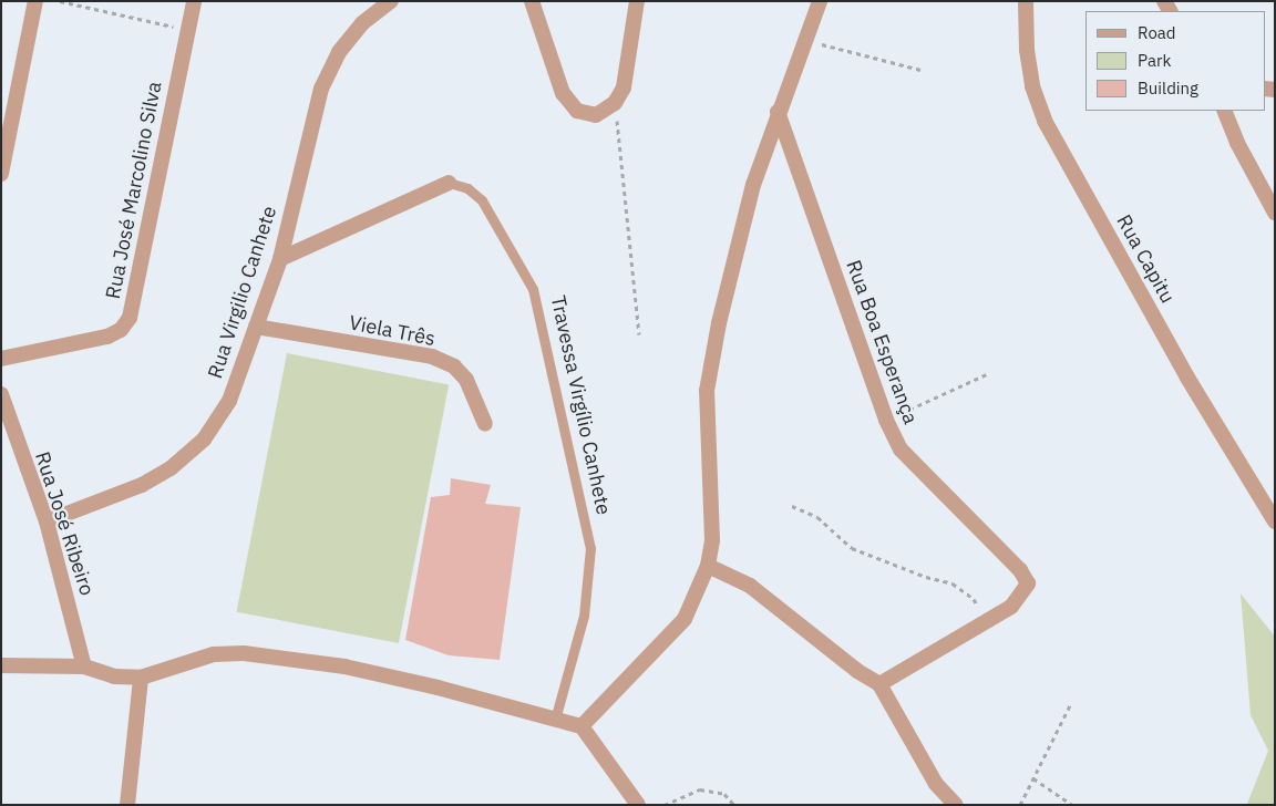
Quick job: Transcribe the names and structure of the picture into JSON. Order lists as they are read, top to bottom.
{
  "streets": {
    "street": [
      "Rua José Marcolino Silva",
      "Rua Capitu",
      "Rua Virgilio Canhete",
      "Viela Três",
      "Rua Boa Esperança",
      "Travessa Virgílio Canhete",
      "Rua José Ribeiro"
    ]
  },
  "crossings": [
    ["Rua Virgilio Canhete", "Viela Três"],
    ["Rua Virgilio Canhete", "Travessa Virgílio Canhete"],
    ["Rua Virgilio Canhete", "Rua José Ribeiro"]
  ],
  "legend": ["Road", "Park", "Building"]
}
